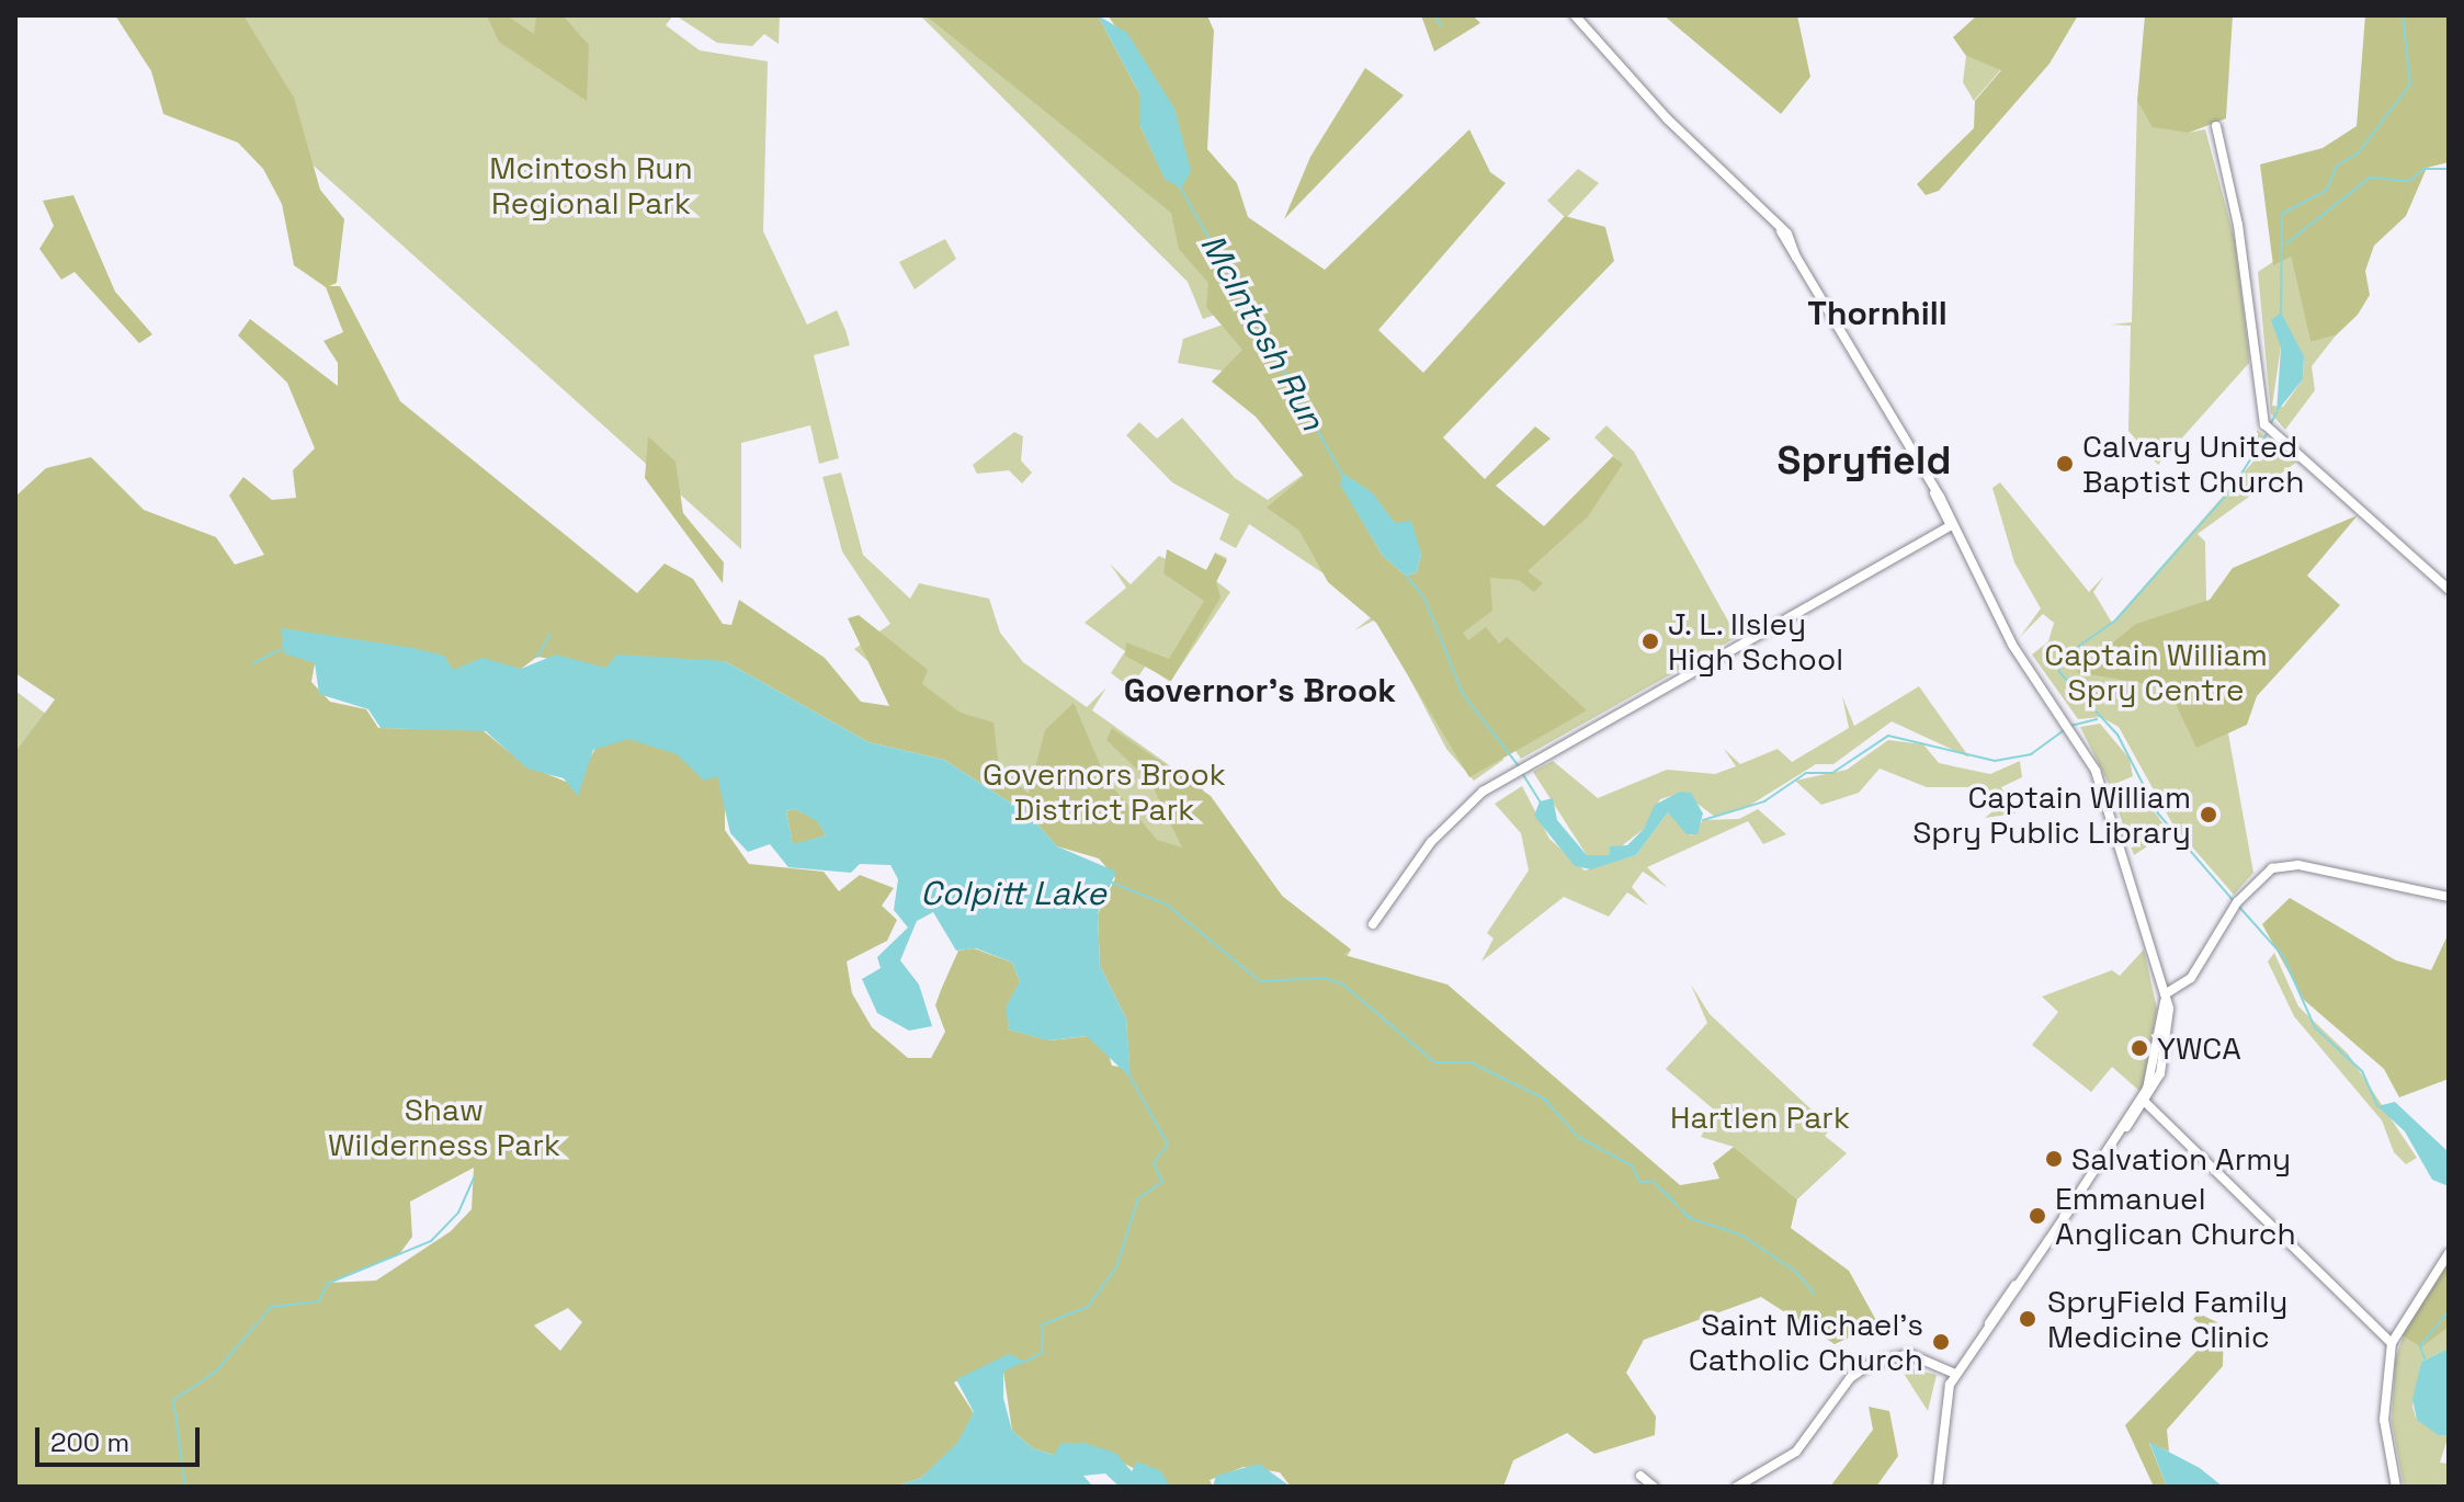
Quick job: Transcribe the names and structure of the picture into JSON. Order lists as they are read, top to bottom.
{
  "districts": ["Thornhill", "Spryfield", "Governor's Brook"],
  "water": ["McIntosh Run", "Colpitt Lake"],
  "parks": [
    "Mcintosh Run Regional Park",
    "Captain William Spry Centre",
    "Governors Brook District Park",
    "Shaw Wilderness Park",
    "Hartlen Park"
  ],
  "places": [
    "Calvary United Baptist Church",
    "J. L. Ilsley High School",
    "Captain William Spry Public Library",
    "YWCA",
    "Salvation Army",
    "Emmanuel Anglican Church",
    "SpryField Family Medicine Clinic",
    "Saint Michael’s Catholic Church"
  ],
  "scale_bar": "200 m"
}
